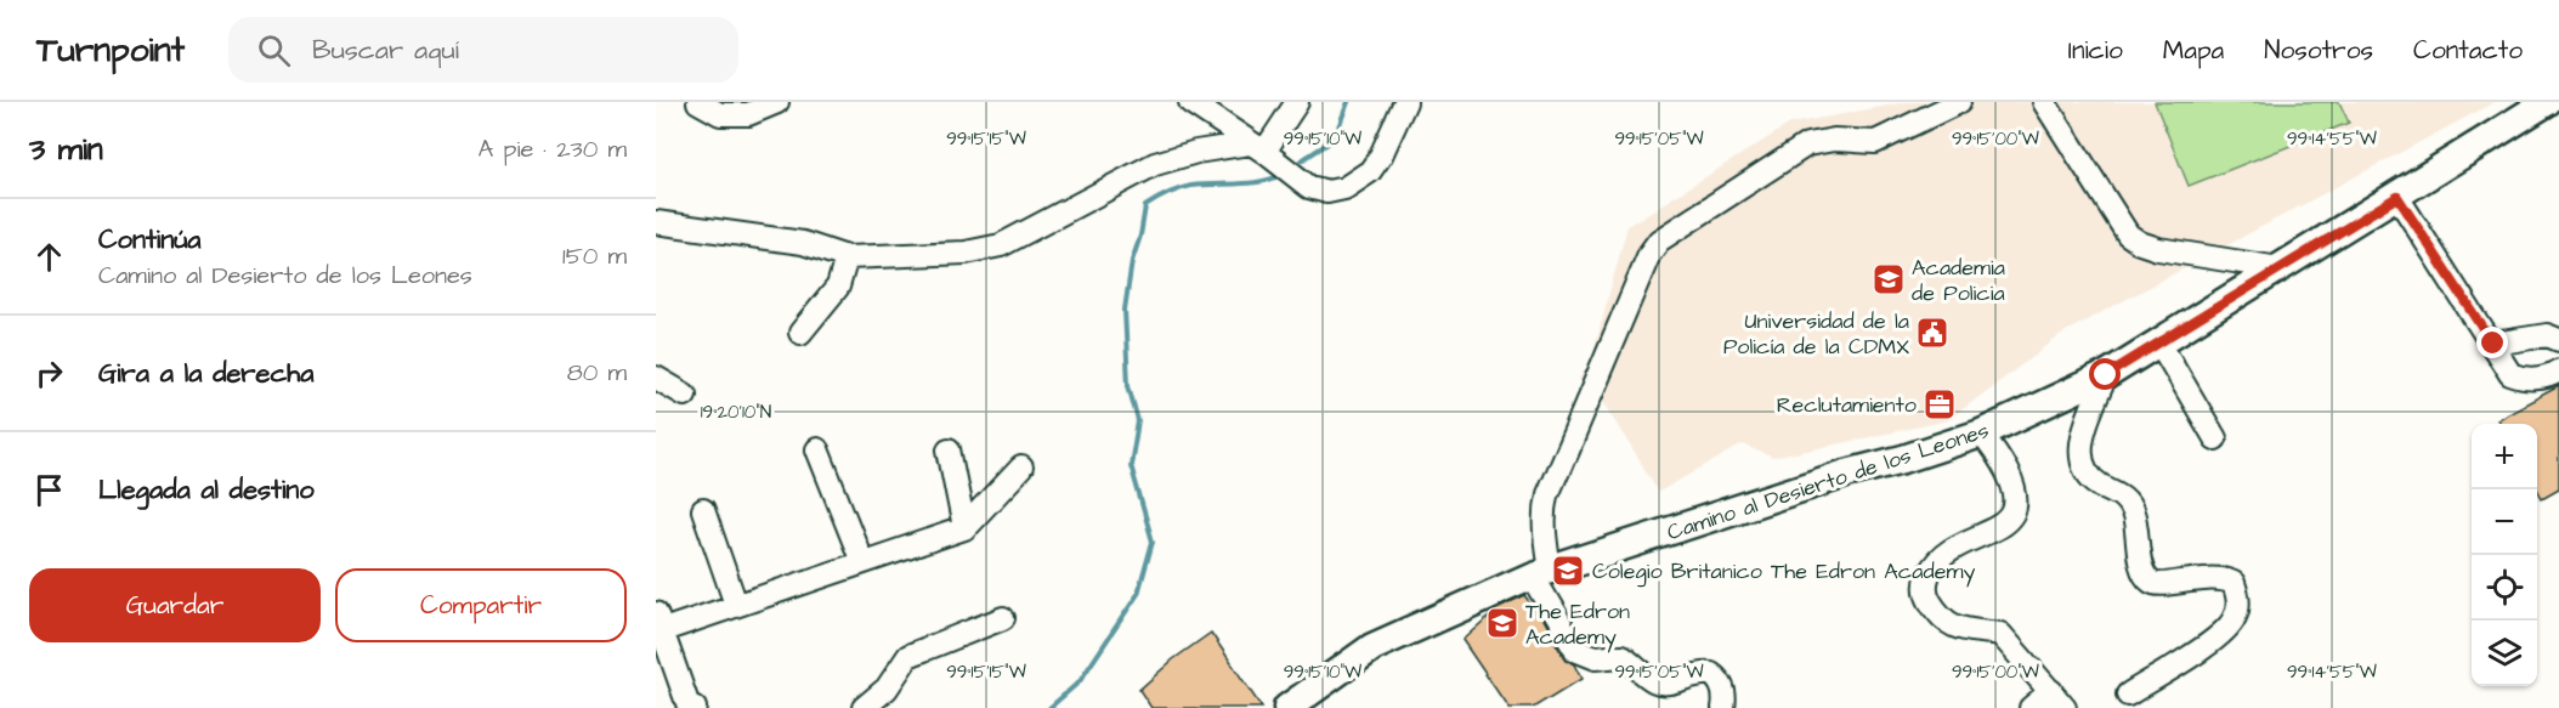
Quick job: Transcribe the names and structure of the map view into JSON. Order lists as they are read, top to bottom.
{
  "streets": {
    "main road": ["Camino al Desierto de los Leones"]
  },
  "places": {
    "school or university": ["Academia de Policia", "Colegio Britanico The Edron Academy", "The Edron Academy"],
    "public building": ["Universidad de la Policía de la CDMX"],
    "office": ["Reclutamiento"]
  },
  "page": {
    "header": "Turnpoint",
    "search": "Buscar aquí",
    "nav": [
      "Inicio",
      "Mapa",
      "Nosotros",
      "Contacto"
    ],
    "heading": ["3 min", "A pie · 230 m"],
    "list": [
      ["Continúa", "Camino al Desierto de los Leones", "150 m"],
      ["Gira a la derecha", "80 m"],
      "Llegada al destino"
    ],
    "map_buttons": ["+", "−"],
    "buttons": ["Guardar", "Compartir"]
  },
  "coordinates": [
    "99°15'15\"W",
    "99°15'10\"W",
    "99°15'05\"W",
    "99°15'00\"W",
    "99°14'55\"W",
    "19°20'10\"N"
  ]
}
